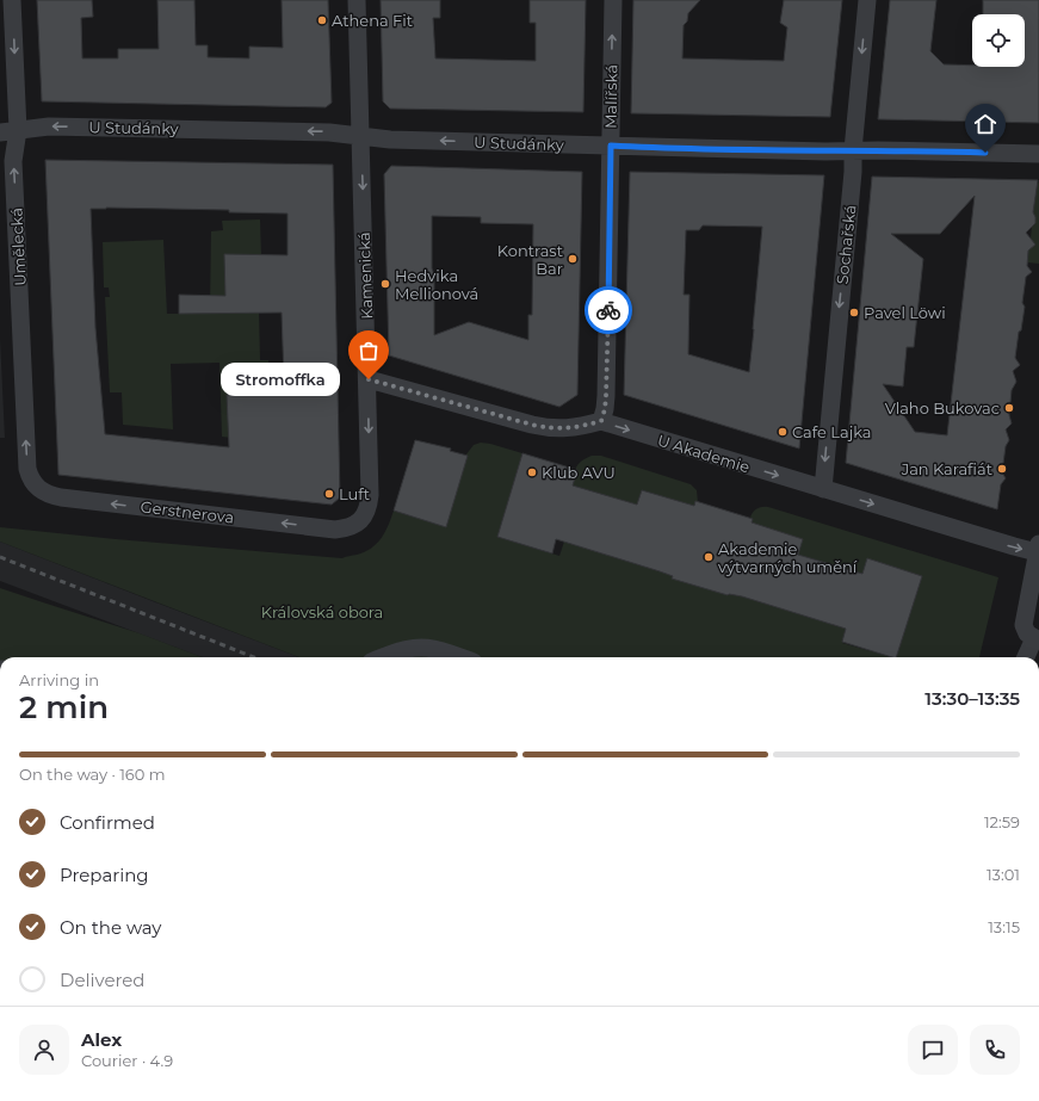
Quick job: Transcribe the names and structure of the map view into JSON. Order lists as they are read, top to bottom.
{
  "streets": {
    "street": [
      "Malířská",
      "U Studánky",
      "Sochařská",
      "Umělecká",
      "Kamenická",
      "U Akademie",
      "Gerstnerova"
    ]
  },
  "crossings": [
    ["Malířská", "U Studánky"],
    ["Malířská", "U Akademie"],
    ["U Studánky", "Sochařská"],
    ["U Studánky", "Umělecká"],
    ["U Studánky", "Kamenická"],
    ["Sochařská", "U Akademie"],
    ["Umělecká", "Gerstnerova"],
    ["Kamenická", "Gerstnerova"]
  ],
  "one_way": [
    "U Studánky",
    "Sochařská",
    "Kamenická",
    "U Akademie",
    "Gerstnerova"
  ],
  "parks": ["Královská obora"],
  "places": [
    "Athena Fit",
    "Kontrast Bar",
    "Hedvika Mellionová",
    "Pavel Löwi",
    "Stromoffka",
    "Vlaho Bukovac",
    "Cafe Lajka",
    "Jan Karafiát",
    "Klub AVU",
    "Luft",
    "Akademie výtvarných umění"
  ],
  "page": {
    "bubble": "Stromoffka",
    "heading": ["2 min", "Arriving in", "13:30–13:35"],
    "panel": ["Alex", "Courier · 4.9"],
    "bar": "On the way · 160 m",
    "list": [
      ["Confirmed", "12:59"],
      ["Preparing", "13:01"],
      ["On the way", "13:15"],
      "Delivered"
    ]
  }
}
